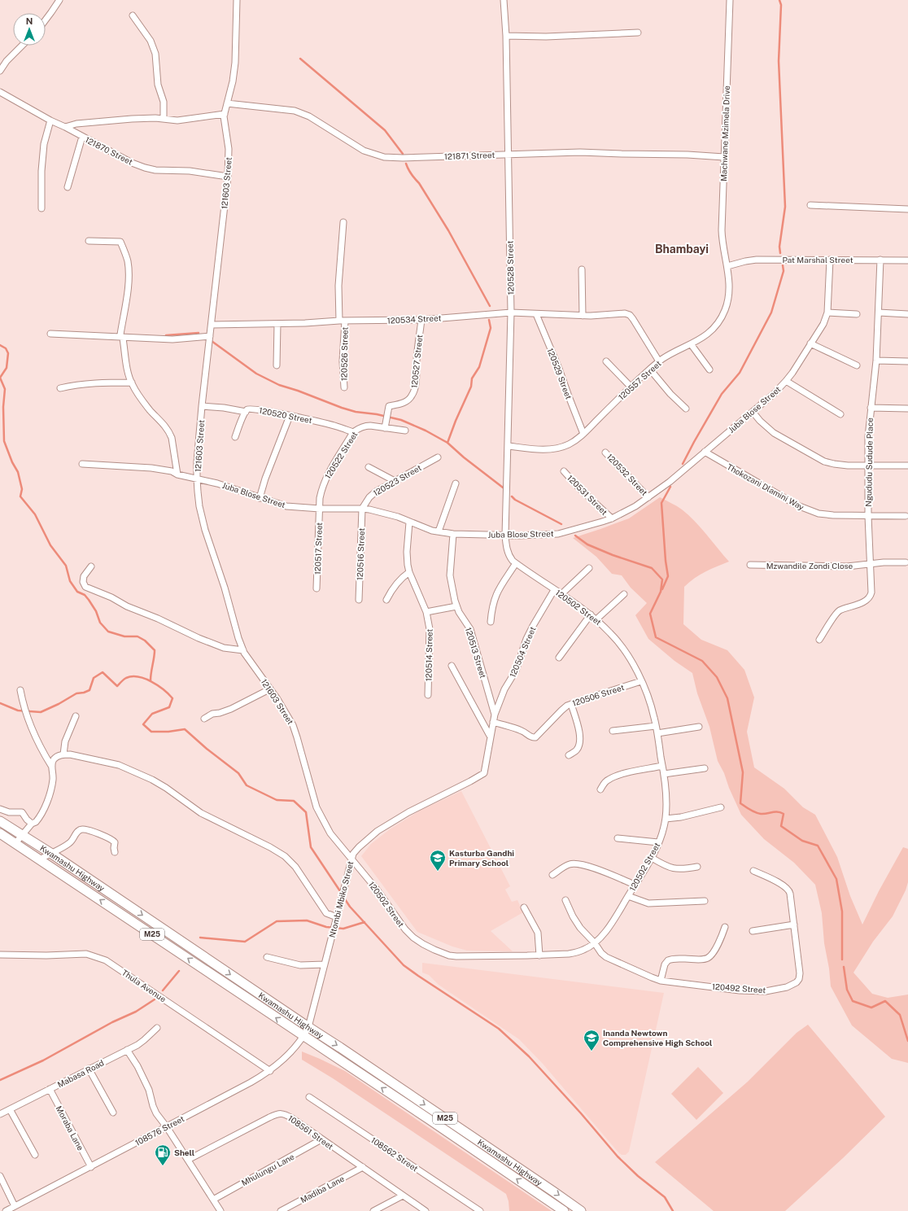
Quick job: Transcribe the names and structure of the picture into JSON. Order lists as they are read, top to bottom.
{
  "streets": {
    "main road": ["Kwamashu Highway", "M25"],
    "street": [
      "Machwane Mzimela Drive",
      "121870 Street",
      "121871 Street",
      "121603 Street",
      "Pat Marshal Street",
      "120528 Street",
      "120534 Street",
      "120526 Street",
      "120527 Street",
      "120529 Street",
      "120557 Street",
      "Juba Blose Street",
      "120520 Street",
      "120522 Street",
      "Ngududu Sudude Place",
      "120532 Street",
      "120523 Street",
      "Thokozani Dlamini Way",
      "120531 Street",
      "120517 Street",
      "120516 Street",
      "Mzwandile Zondi Close",
      "120502 Street",
      "120504 Street",
      "120513 Street",
      "120514 Street",
      "120506 Street",
      "Ntombi Mbiko Street",
      "Thula Avenue",
      "120492 Street",
      "Mabasa Road",
      "Moraba Lane",
      "108576 Street",
      "108561 Street",
      "108562 Street",
      "Mhulungu Lane",
      "Madiba Lane"
    ]
  },
  "crossings": [
    ["Machwane Mzimela Drive", "121871 Street"],
    ["Machwane Mzimela Drive", "Pat Marshal Street"],
    ["Machwane Mzimela Drive", "120557 Street"],
    ["121870 Street", "121603 Street"],
    ["121871 Street", "121603 Street"],
    ["121871 Street", "120528 Street"],
    ["121603 Street", "120534 Street"],
    ["121603 Street", "Juba Blose Street"],
    ["121603 Street", "120520 Street"],
    ["121603 Street", "120502 Street"],
    ["121603 Street", "Ntombi Mbiko Street"],
    ["Pat Marshal Street", "120557 Street"],
    ["Pat Marshal Street", "Juba Blose Street"],
    ["Pat Marshal Street", "Ngududu Sudude Place"],
    ["120528 Street", "120534 Street"],
    ["120528 Street", "120557 Street"],
    ["120528 Street", "Juba Blose Street"],
    ["120528 Street", "120502 Street"],
    ["120534 Street", "120526 Street"],
    ["120534 Street", "120527 Street"],
    ["120534 Street", "120529 Street"],
    ["120534 Street", "120557 Street"],
    ["120527 Street", "120522 Street"],
    ["120529 Street", "120557 Street"],
    ["Juba Blose Street", "120522 Street"],
    ["Juba Blose Street", "120532 Street"],
    ["Juba Blose Street", "120523 Street"],
    ["Juba Blose Street", "Thokozani Dlamini Way"],
    ["Juba Blose Street", "120531 Street"],
    ["Juba Blose Street", "120517 Street"],
    ["Juba Blose Street", "120516 Street"],
    ["Juba Blose Street", "120502 Street"],
    ["Juba Blose Street", "120513 Street"],
    ["Juba Blose Street", "120514 Street"],
    ["120520 Street", "120522 Street"],
    ["120522 Street", "120517 Street"],
    ["Ngududu Sudude Place", "Thokozani Dlamini Way"],
    ["Ngududu Sudude Place", "Mzwandile Zondi Close"],
    ["120523 Street", "120516 Street"],
    ["120502 Street", "120504 Street"],
    ["120502 Street", "120506 Street"],
    ["120502 Street", "Ntombi Mbiko Street"],
    ["120502 Street", "120492 Street"],
    ["120504 Street", "120513 Street"],
    ["120504 Street", "120506 Street"],
    ["120504 Street", "Ntombi Mbiko Street"],
    ["Kwamashu Highway", "Ntombi Mbiko Street"],
    ["Kwamashu Highway", "108576 Street"],
    ["Ntombi Mbiko Street", "108576 Street"],
    ["Thula Avenue", "108576 Street"],
    ["Mabasa Road", "Moraba Lane"],
    ["Moraba Lane", "108576 Street"],
    ["108561 Street", "Mhulungu Lane"],
    ["108561 Street", "Madiba Lane"]
  ],
  "districts": ["Bhambayi"],
  "places": {
    "school or university": ["Kasturba Gandhi Primary School", "Inanda Newtown Comprehensive High School"],
    "fuel station": ["Shell"]
  },
  "north": "top"
}
